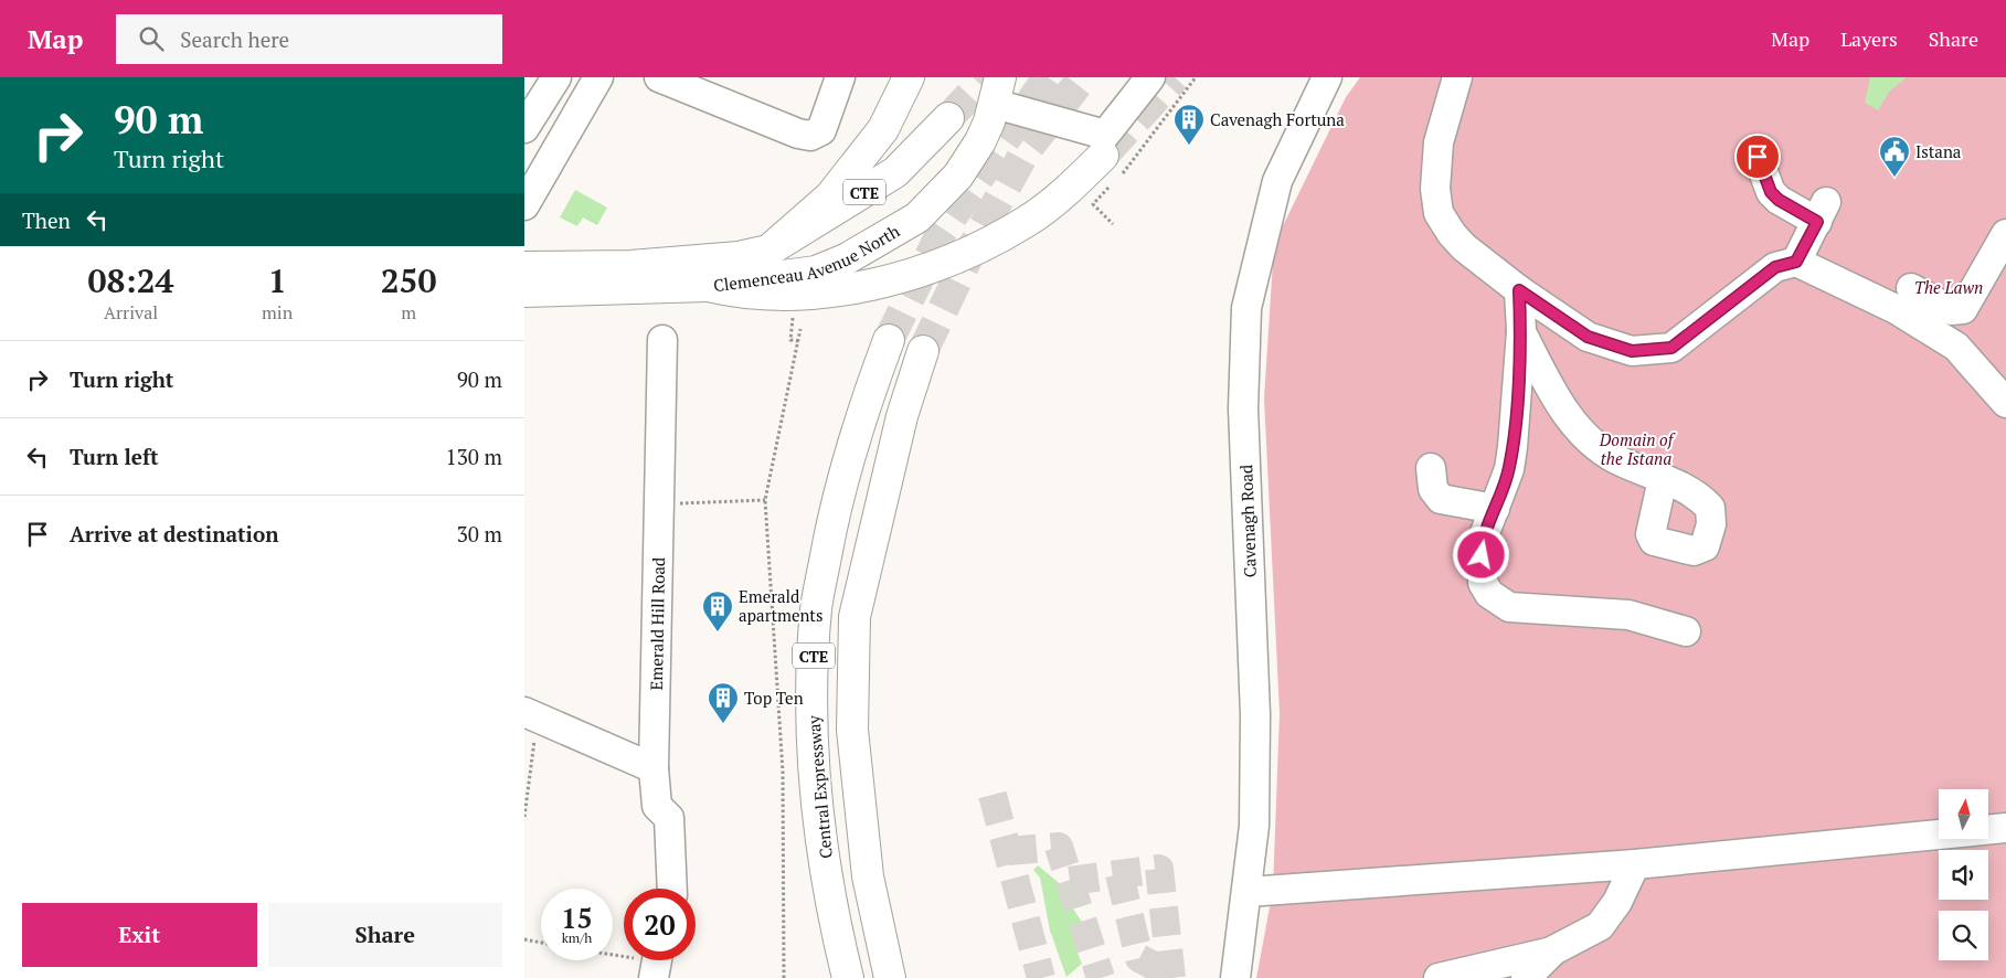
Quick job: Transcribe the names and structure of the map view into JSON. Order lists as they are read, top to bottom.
{
  "streets": {
    "main road": ["CTE", "Clemenceau Avenue North", "Central Expressway"],
    "street": ["Cavenagh Road", "Emerald Hill Road"]
  },
  "crossings": [
    ["CTE", "Clemenceau Avenue North"]
  ],
  "parks": ["The Lawn", "Domain of the Istana"],
  "places": {
    "building": ["Cavenagh Fortuna", "Emerald apartments", "Top Ten"],
    "public building": ["Istana"]
  },
  "north": "top",
  "page": {
    "header": "Map",
    "search": "Search here",
    "nav": ["Map", "Layers", "Share"],
    "turn": ["90 m", "Turn right"],
    "then": "Then",
    "eta": [
      "08:24",
      "Arrival",
      "1",
      "min",
      "250",
      "m"
    ],
    "list": [
      {
        "name": "Turn right",
        "value": "90 m"
      },
      {
        "name": "Turn left",
        "value": "130 m"
      },
      {
        "name": "Arrive at destination",
        "value": "30 m"
      }
    ],
    "speed": "15 km/h",
    "limit": "20",
    "buttons": ["Exit", "Share"]
  }
}
